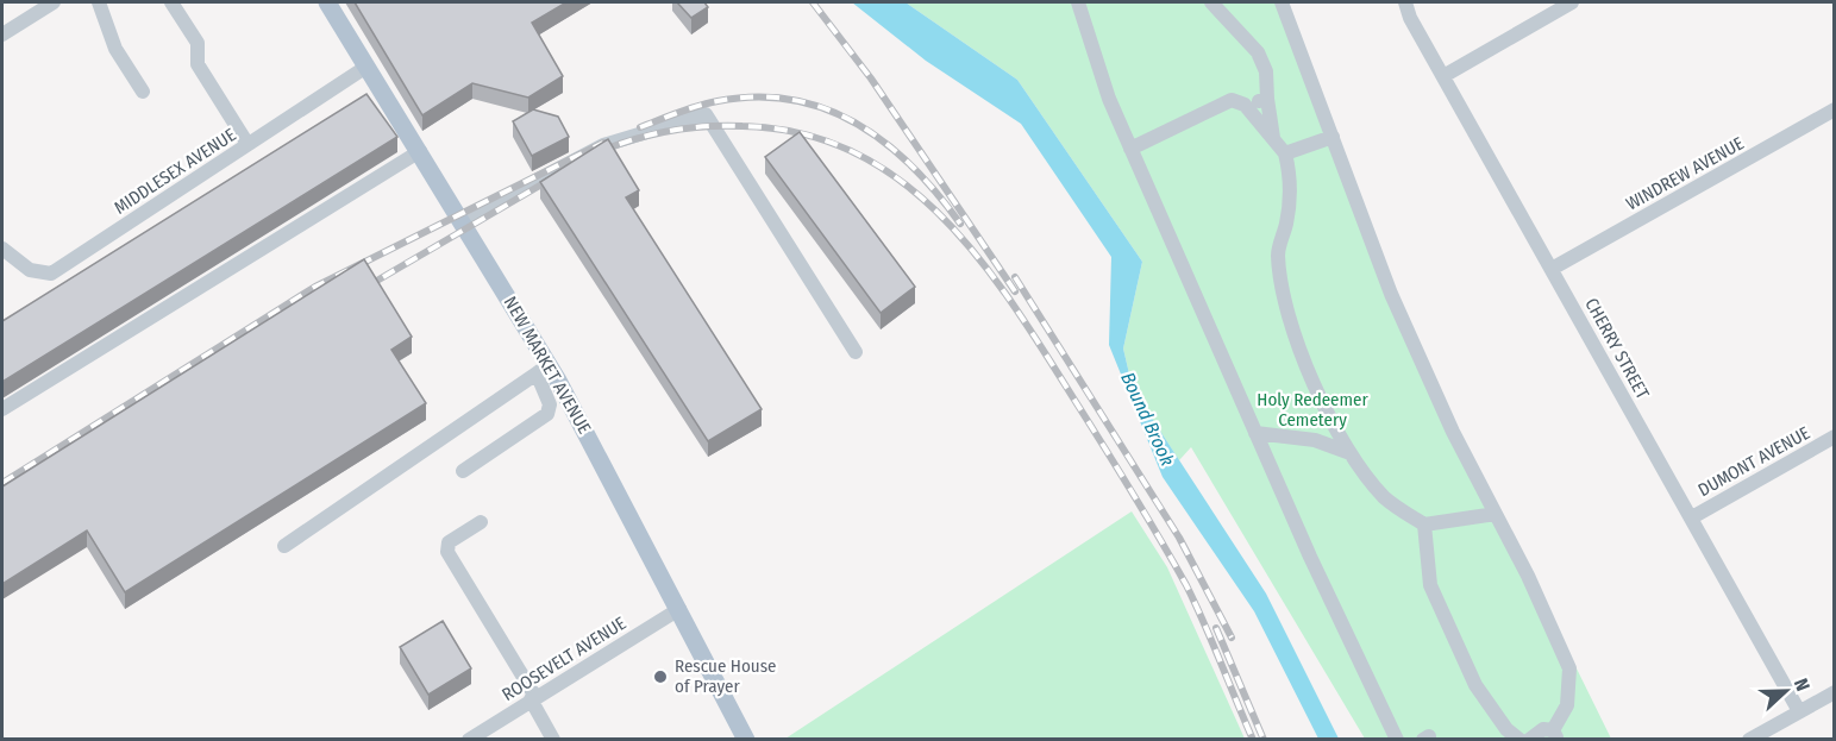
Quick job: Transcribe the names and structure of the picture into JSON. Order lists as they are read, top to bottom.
{
  "streets": {
    "main road": ["NEW MARKET AVENUE"],
    "street": [
      "MIDDLESEX AVENUE",
      "WINDREW AVENUE",
      "CHERRY STREET",
      "DUMONT AVENUE",
      "ROOSEVELT AVENUE"
    ]
  },
  "crossings": [
    ["MIDDLESEX AVENUE", "NEW MARKET AVENUE"],
    ["WINDREW AVENUE", "CHERRY STREET"],
    ["CHERRY STREET", "DUMONT AVENUE"],
    ["NEW MARKET AVENUE", "ROOSEVELT AVENUE"]
  ],
  "water": ["Bound Brook"],
  "parks": ["Holy Redeemer Cemetery"],
  "places": ["Rescue House of Prayer"],
  "north": "right"
}
